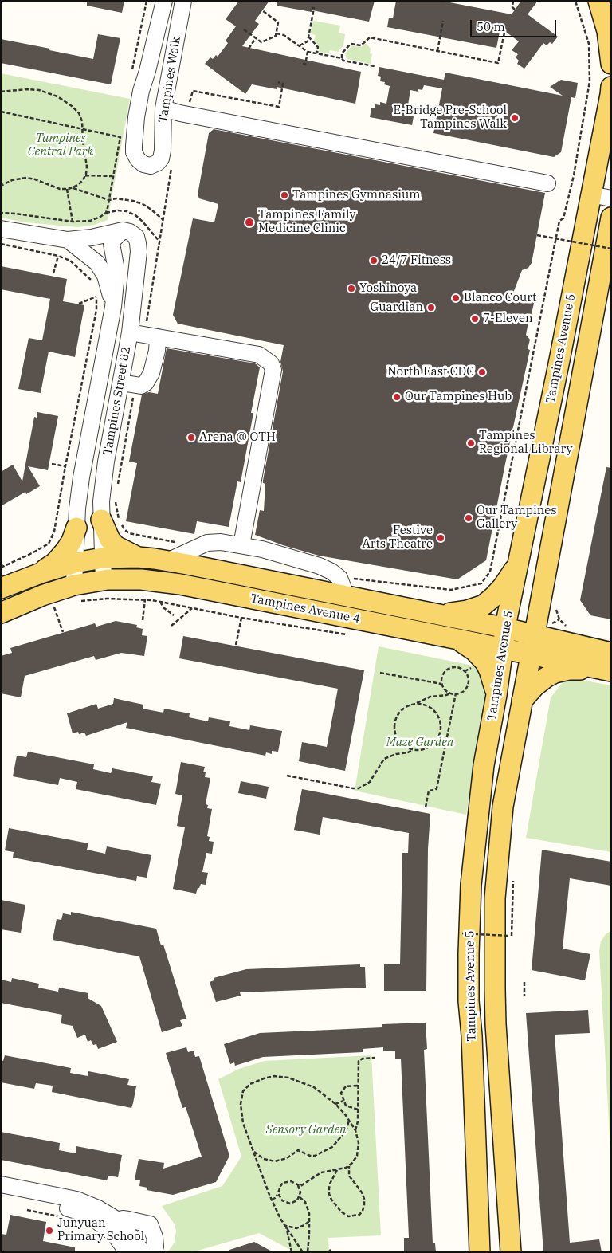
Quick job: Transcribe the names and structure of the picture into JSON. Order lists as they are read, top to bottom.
{
  "streets": {
    "main road": ["Tampines Avenue 5", "Tampines Avenue 4"],
    "street": ["Tampines Walk", "Tampines Street 82"]
  },
  "crossings": [
    ["Tampines Avenue 5", "Tampines Avenue 4"],
    ["Tampines Street 82", "Tampines Avenue 4"]
  ],
  "parks": ["Tampines Central Park", "Maze Garden", "Sensory Garden"],
  "places": [
    "E-Bridge Pre-School Tampines Walk",
    "Tampines Gymnasium",
    "Tampines Family Medicine Clinic",
    "24/7 Fitness",
    "Yoshinoya",
    "Blanco Court",
    "Guardian",
    "7-Eleven",
    "North East CDC",
    "Our Tampines Hub",
    "Arena @ OTH",
    "Tampines Regional Library",
    "Our Tampines Gallery",
    "Festive Arts Theatre",
    "Junyuan Primary School"
  ],
  "scale_bar": "50 m"
}
